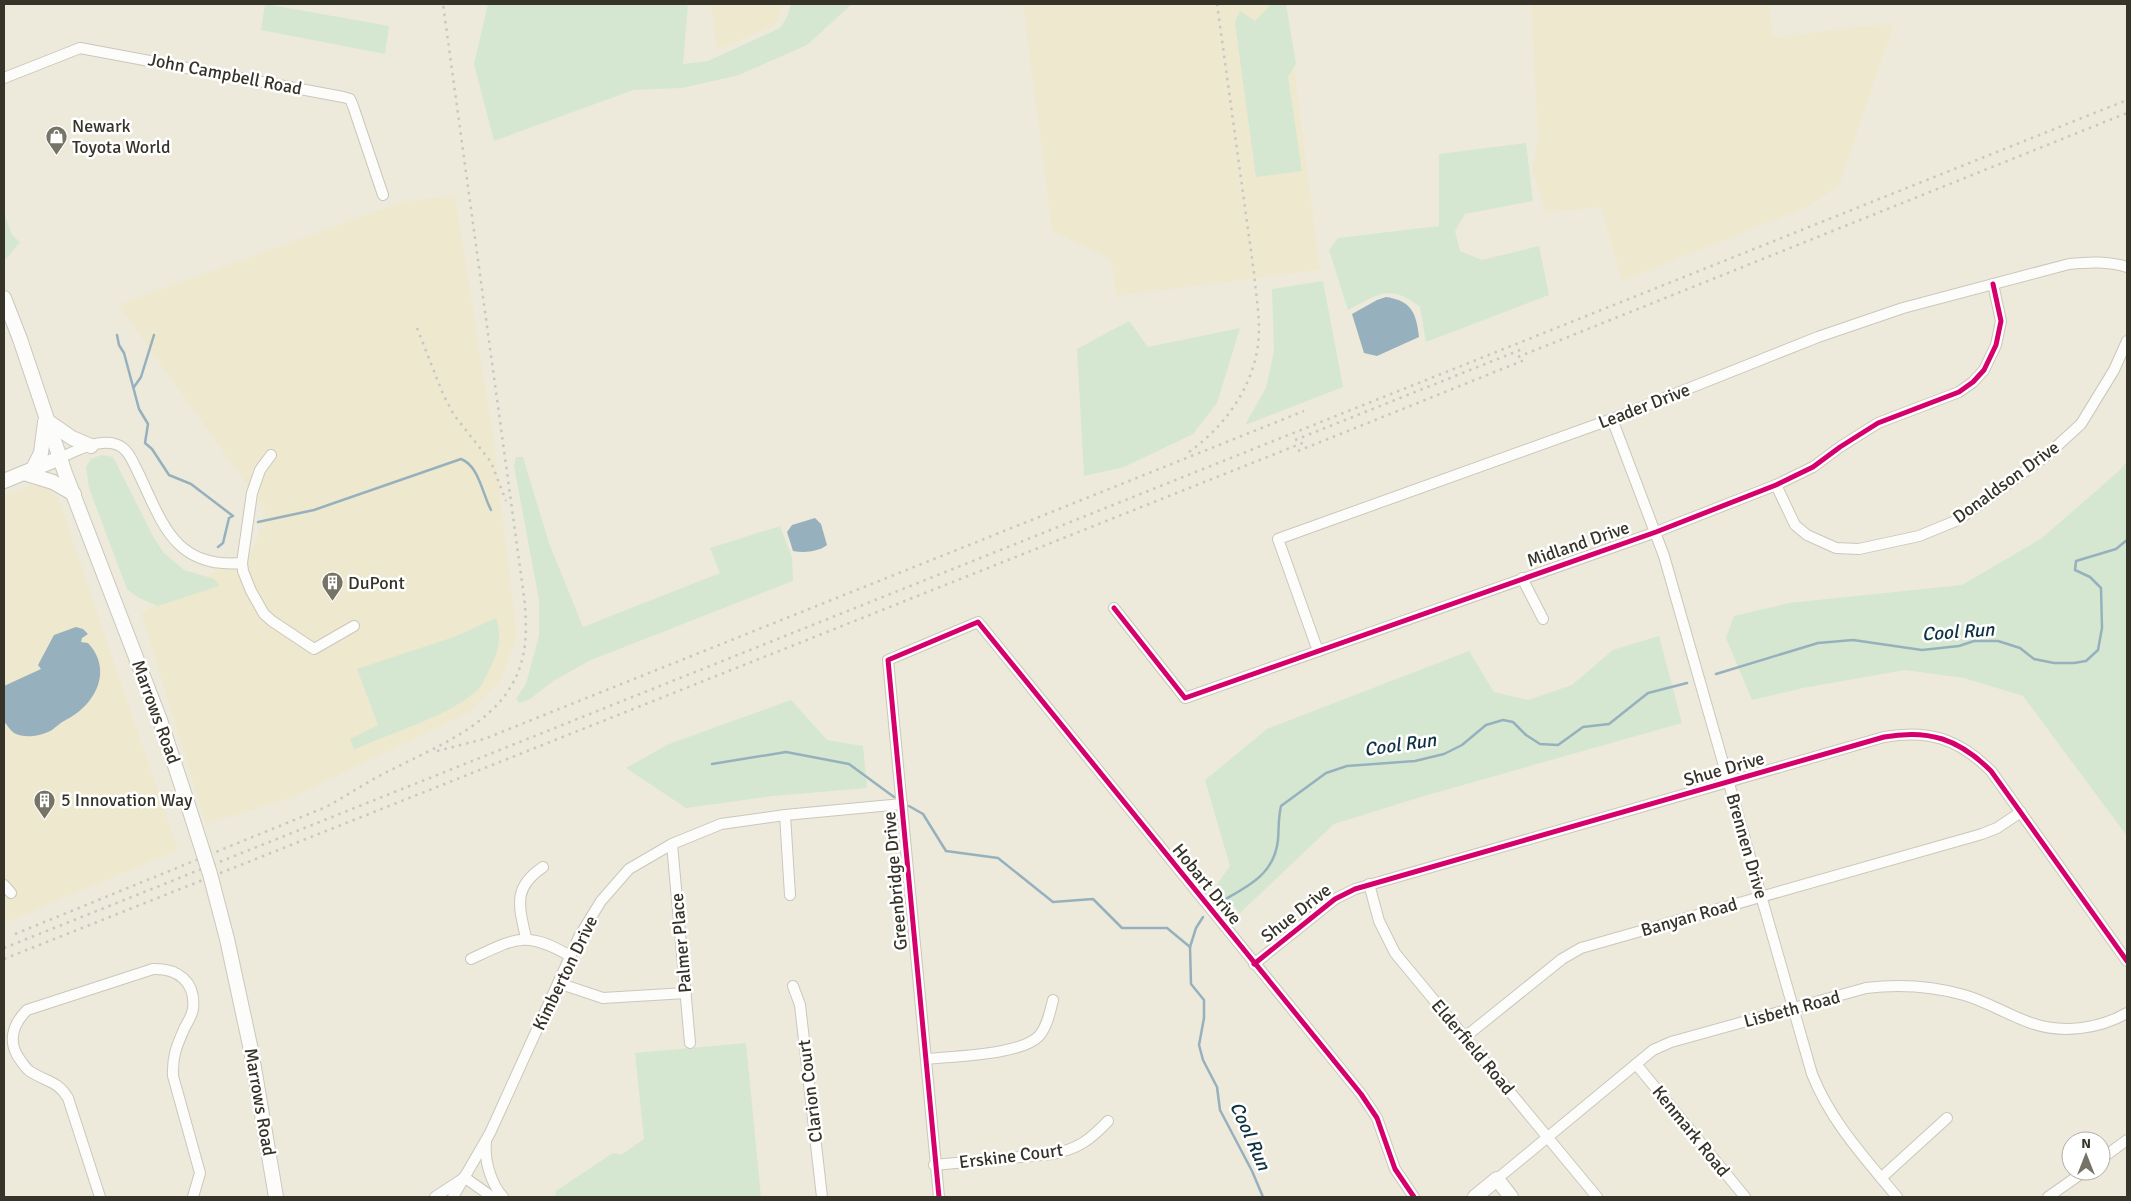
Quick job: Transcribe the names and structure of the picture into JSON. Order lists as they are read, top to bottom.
{
  "streets": {
    "street": [
      "John Campbell Road",
      "Leader Drive",
      "Donaldson Drive",
      "Midland Drive",
      "Marrows Road",
      "Shue Drive",
      "Brennen Drive",
      "Greenbridge Drive",
      "Hobart Drive",
      "Banyan Road",
      "Palmer Place",
      "Kimberton Drive",
      "Lisbeth Road",
      "Elderfield Road",
      "Clarion Court",
      "Kenmark Road",
      "Erskine Court"
    ]
  },
  "crossings": [
    ["Leader Drive", "Midland Drive"],
    ["Leader Drive", "Brennen Drive"],
    ["Donaldson Drive", "Midland Drive"],
    ["Midland Drive", "Brennen Drive"],
    ["Shue Drive", "Brennen Drive"],
    ["Shue Drive", "Hobart Drive"],
    ["Shue Drive", "Banyan Road"],
    ["Shue Drive", "Elderfield Road"],
    ["Brennen Drive", "Banyan Road"],
    ["Brennen Drive", "Lisbeth Road"],
    ["Greenbridge Drive", "Hobart Drive"],
    ["Greenbridge Drive", "Kimberton Drive"],
    ["Greenbridge Drive", "Erskine Court"],
    ["Banyan Road", "Elderfield Road"],
    ["Palmer Place", "Kimberton Drive"],
    ["Lisbeth Road", "Elderfield Road"],
    ["Lisbeth Road", "Kenmark Road"]
  ],
  "water": ["Cool Run"],
  "places": {
    "shop": ["Newark Toyota World"],
    "building": ["DuPont", "5 Innovation Way"]
  },
  "north": "top"
}
